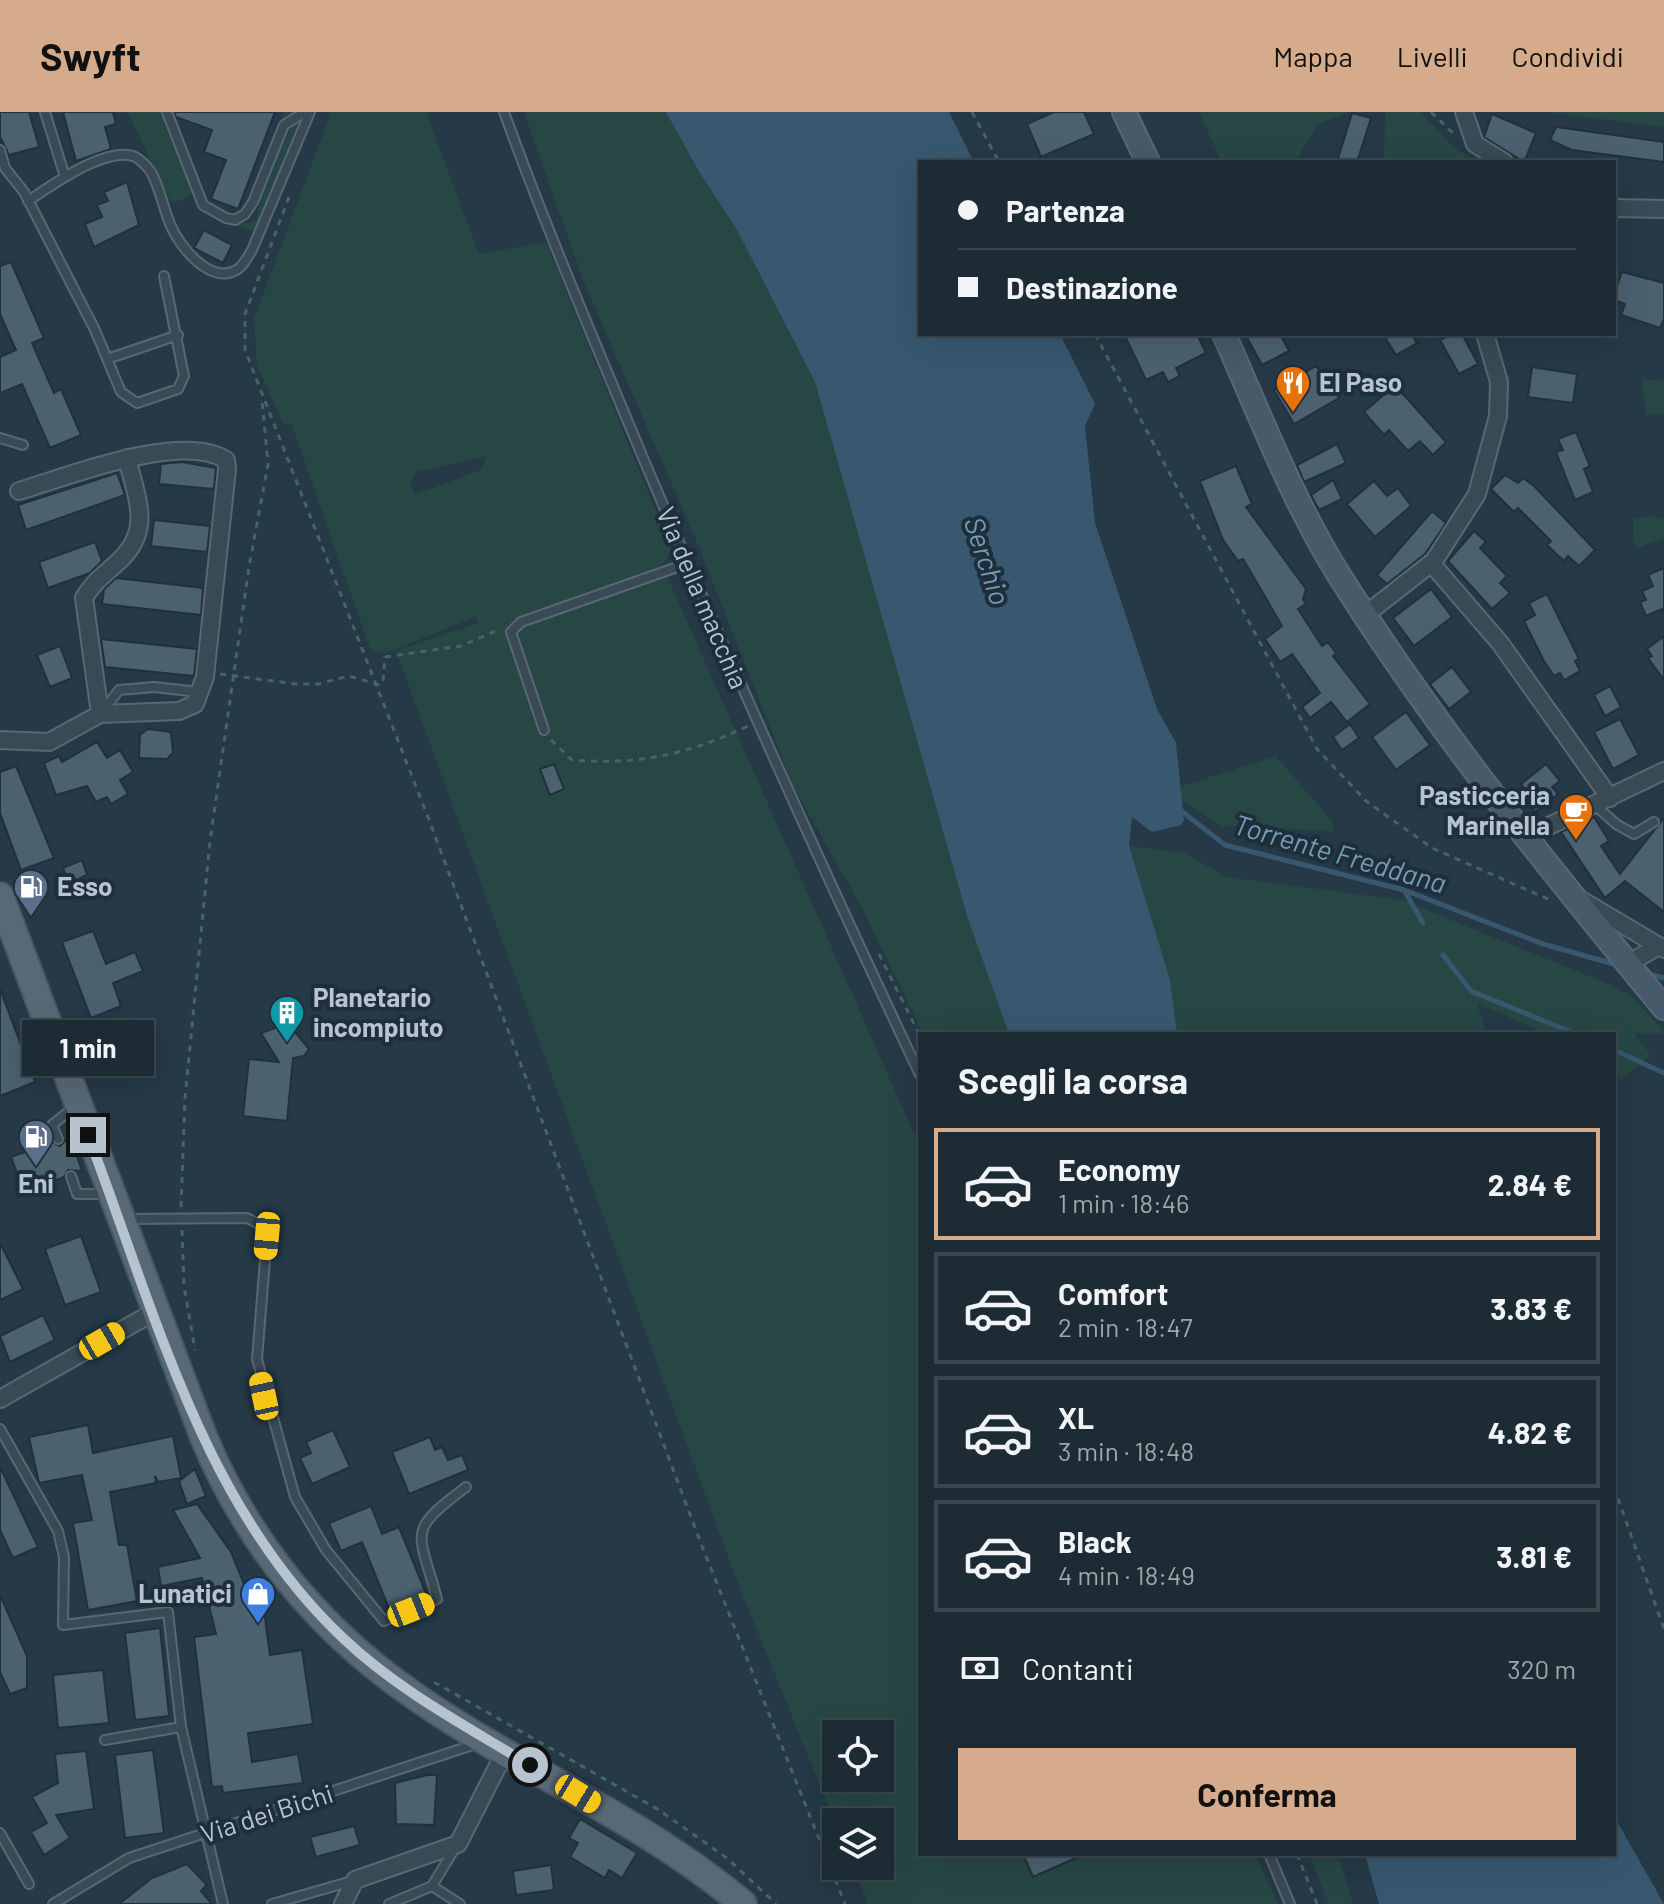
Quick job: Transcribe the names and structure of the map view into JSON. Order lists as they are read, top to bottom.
{
  "streets": {
    "lane": ["Via della macchia", "Via dei Bichi"]
  },
  "water": ["Serchio", "Torrente Freddana"],
  "places": {
    "restaurant": ["El Paso"],
    "cafe": ["Pasticceria Marinella"],
    "fuel station": ["Esso", "Eni"],
    "building": ["Planetario incompiuto"],
    "shop": ["Lunatici"]
  },
  "page": {
    "header": "Swyft",
    "nav": ["Mappa", "Livelli", "Condividi"],
    "banner": ["Partenza", "Destinazione"],
    "bubble": "1 min",
    "heading": "Scegli la corsa",
    "list": [
      {
        "name": "Economy",
        "note": "1 min · 18:46",
        "value": "2.84 €"
      },
      {
        "name": "Comfort",
        "note": "2 min · 18:47",
        "value": "3.83 €"
      },
      {
        "name": "XL",
        "note": "3 min · 18:48",
        "value": "4.82 €"
      },
      {
        "name": "Black",
        "note": "4 min · 18:49",
        "value": "3.81 €"
      }
    ],
    "pay": ["Contanti", "320 m"],
    "buttons": "Conferma"
  }
}
